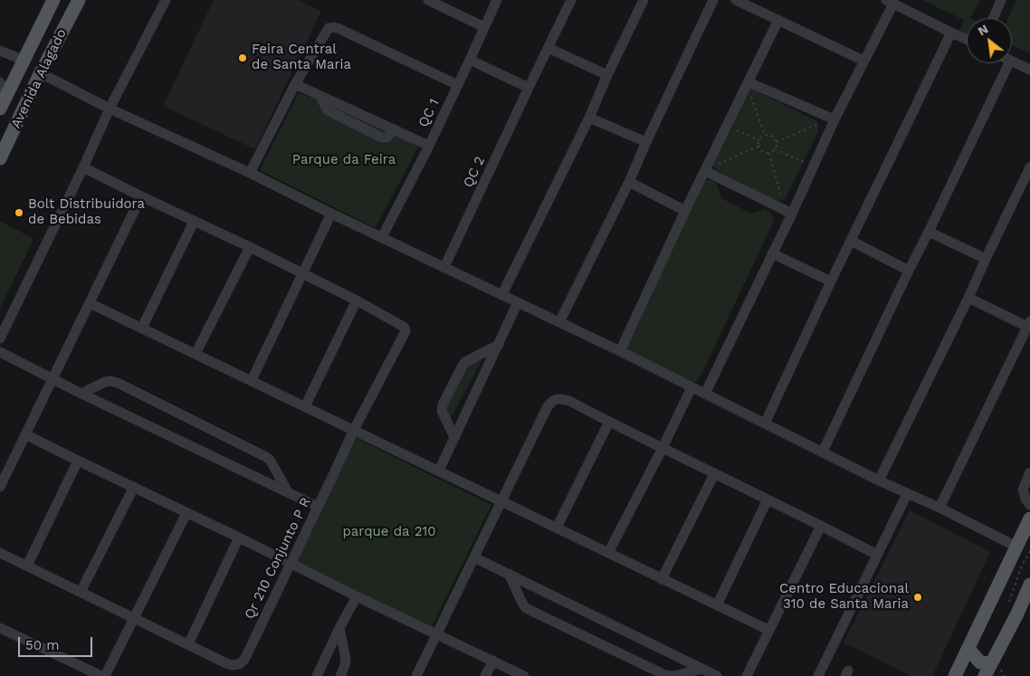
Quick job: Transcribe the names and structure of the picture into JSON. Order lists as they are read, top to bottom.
{
  "streets": {
    "main road": ["Avenida Alagado"],
    "street": ["QC 1", "QC 2", "Qr 210 Conjunto P R"]
  },
  "parks": ["Parque da Feira", "parque da 210"],
  "places": ["Feira Central de Santa Maria", "Bolt Distribuidora de Bebidas", "Centro Educacional 310 de Santa Maria"],
  "scale_bar": "50 m",
  "north": "top left"
}
